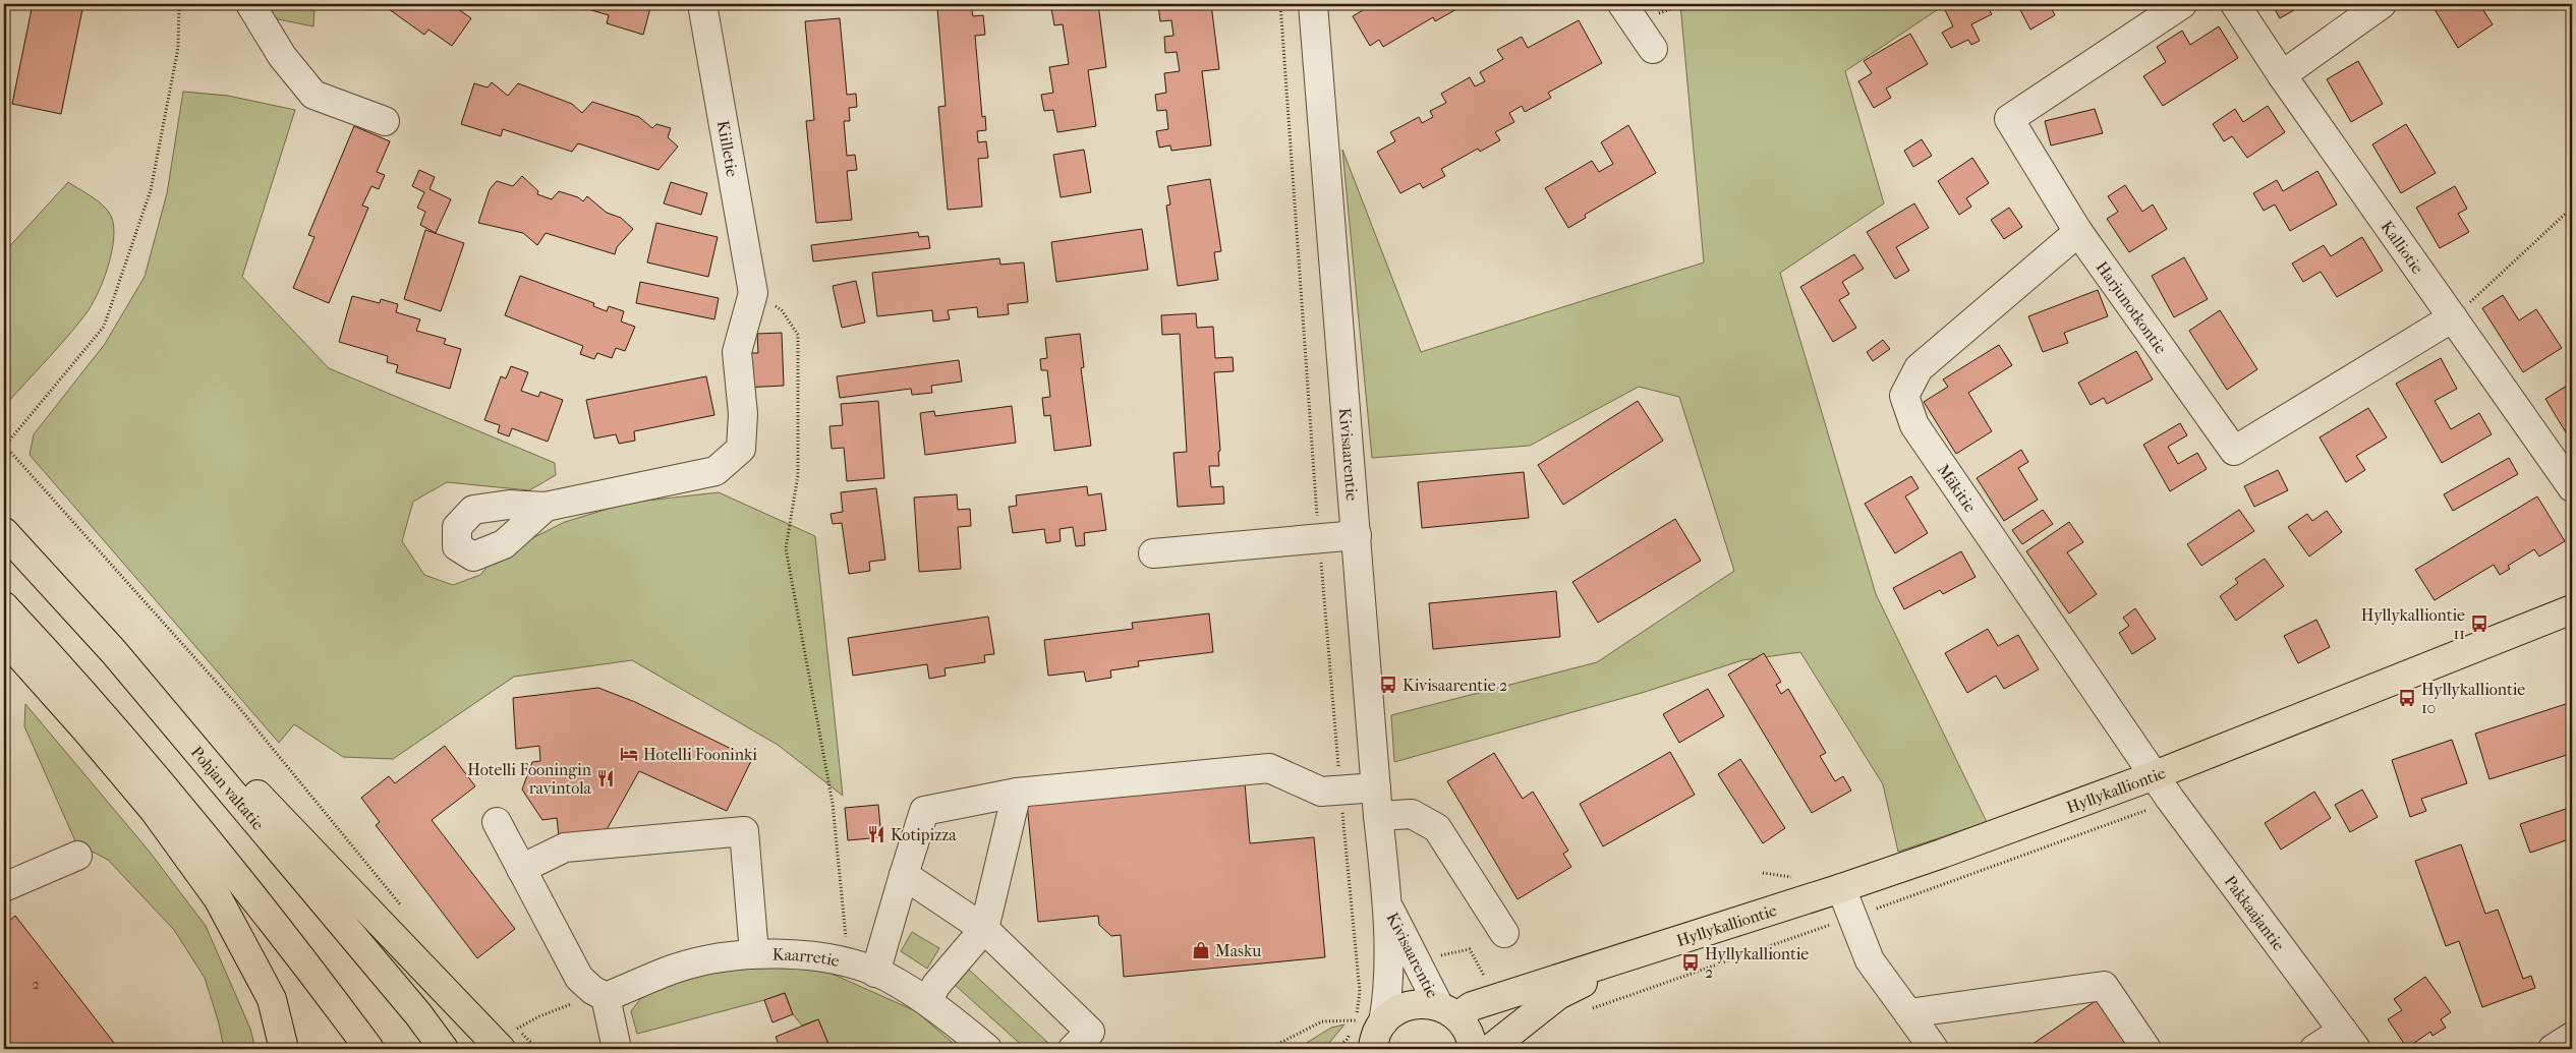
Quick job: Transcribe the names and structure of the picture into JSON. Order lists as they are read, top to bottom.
{
  "streets": {
    "main road": ["Pohjan valtatie", "Hyllykalliontie"],
    "street": [
      "Kiilletie",
      "Kalliotie",
      "Harjunotkontie",
      "Kivisaarentie",
      "Mäkitie",
      "Pakkaajantie",
      "Kaarretie"
    ]
  },
  "crossings": [
    ["Kalliotie", "Harjunotkontie"],
    ["Harjunotkontie", "Mäkitie"],
    ["Kivisaarentie", "Hyllykalliontie"],
    ["Mäkitie", "Hyllykalliontie"],
    ["Mäkitie", "Pakkaajantie"],
    ["Hyllykalliontie", "Pakkaajantie"]
  ],
  "places": {
    "bus stop": [
      "Hyllykalliontie 11",
      "Kivisaarentie 2",
      "Hyllykalliontie 10",
      "Hyllykalliontie 2"
    ],
    "hotel": ["Hotelli Fooninki"],
    "restaurant": ["Hotelli Fooningin ravintola", "Kotipizza"],
    "shop": ["Masku"]
  },
  "house_numbers": ["2"]
}
